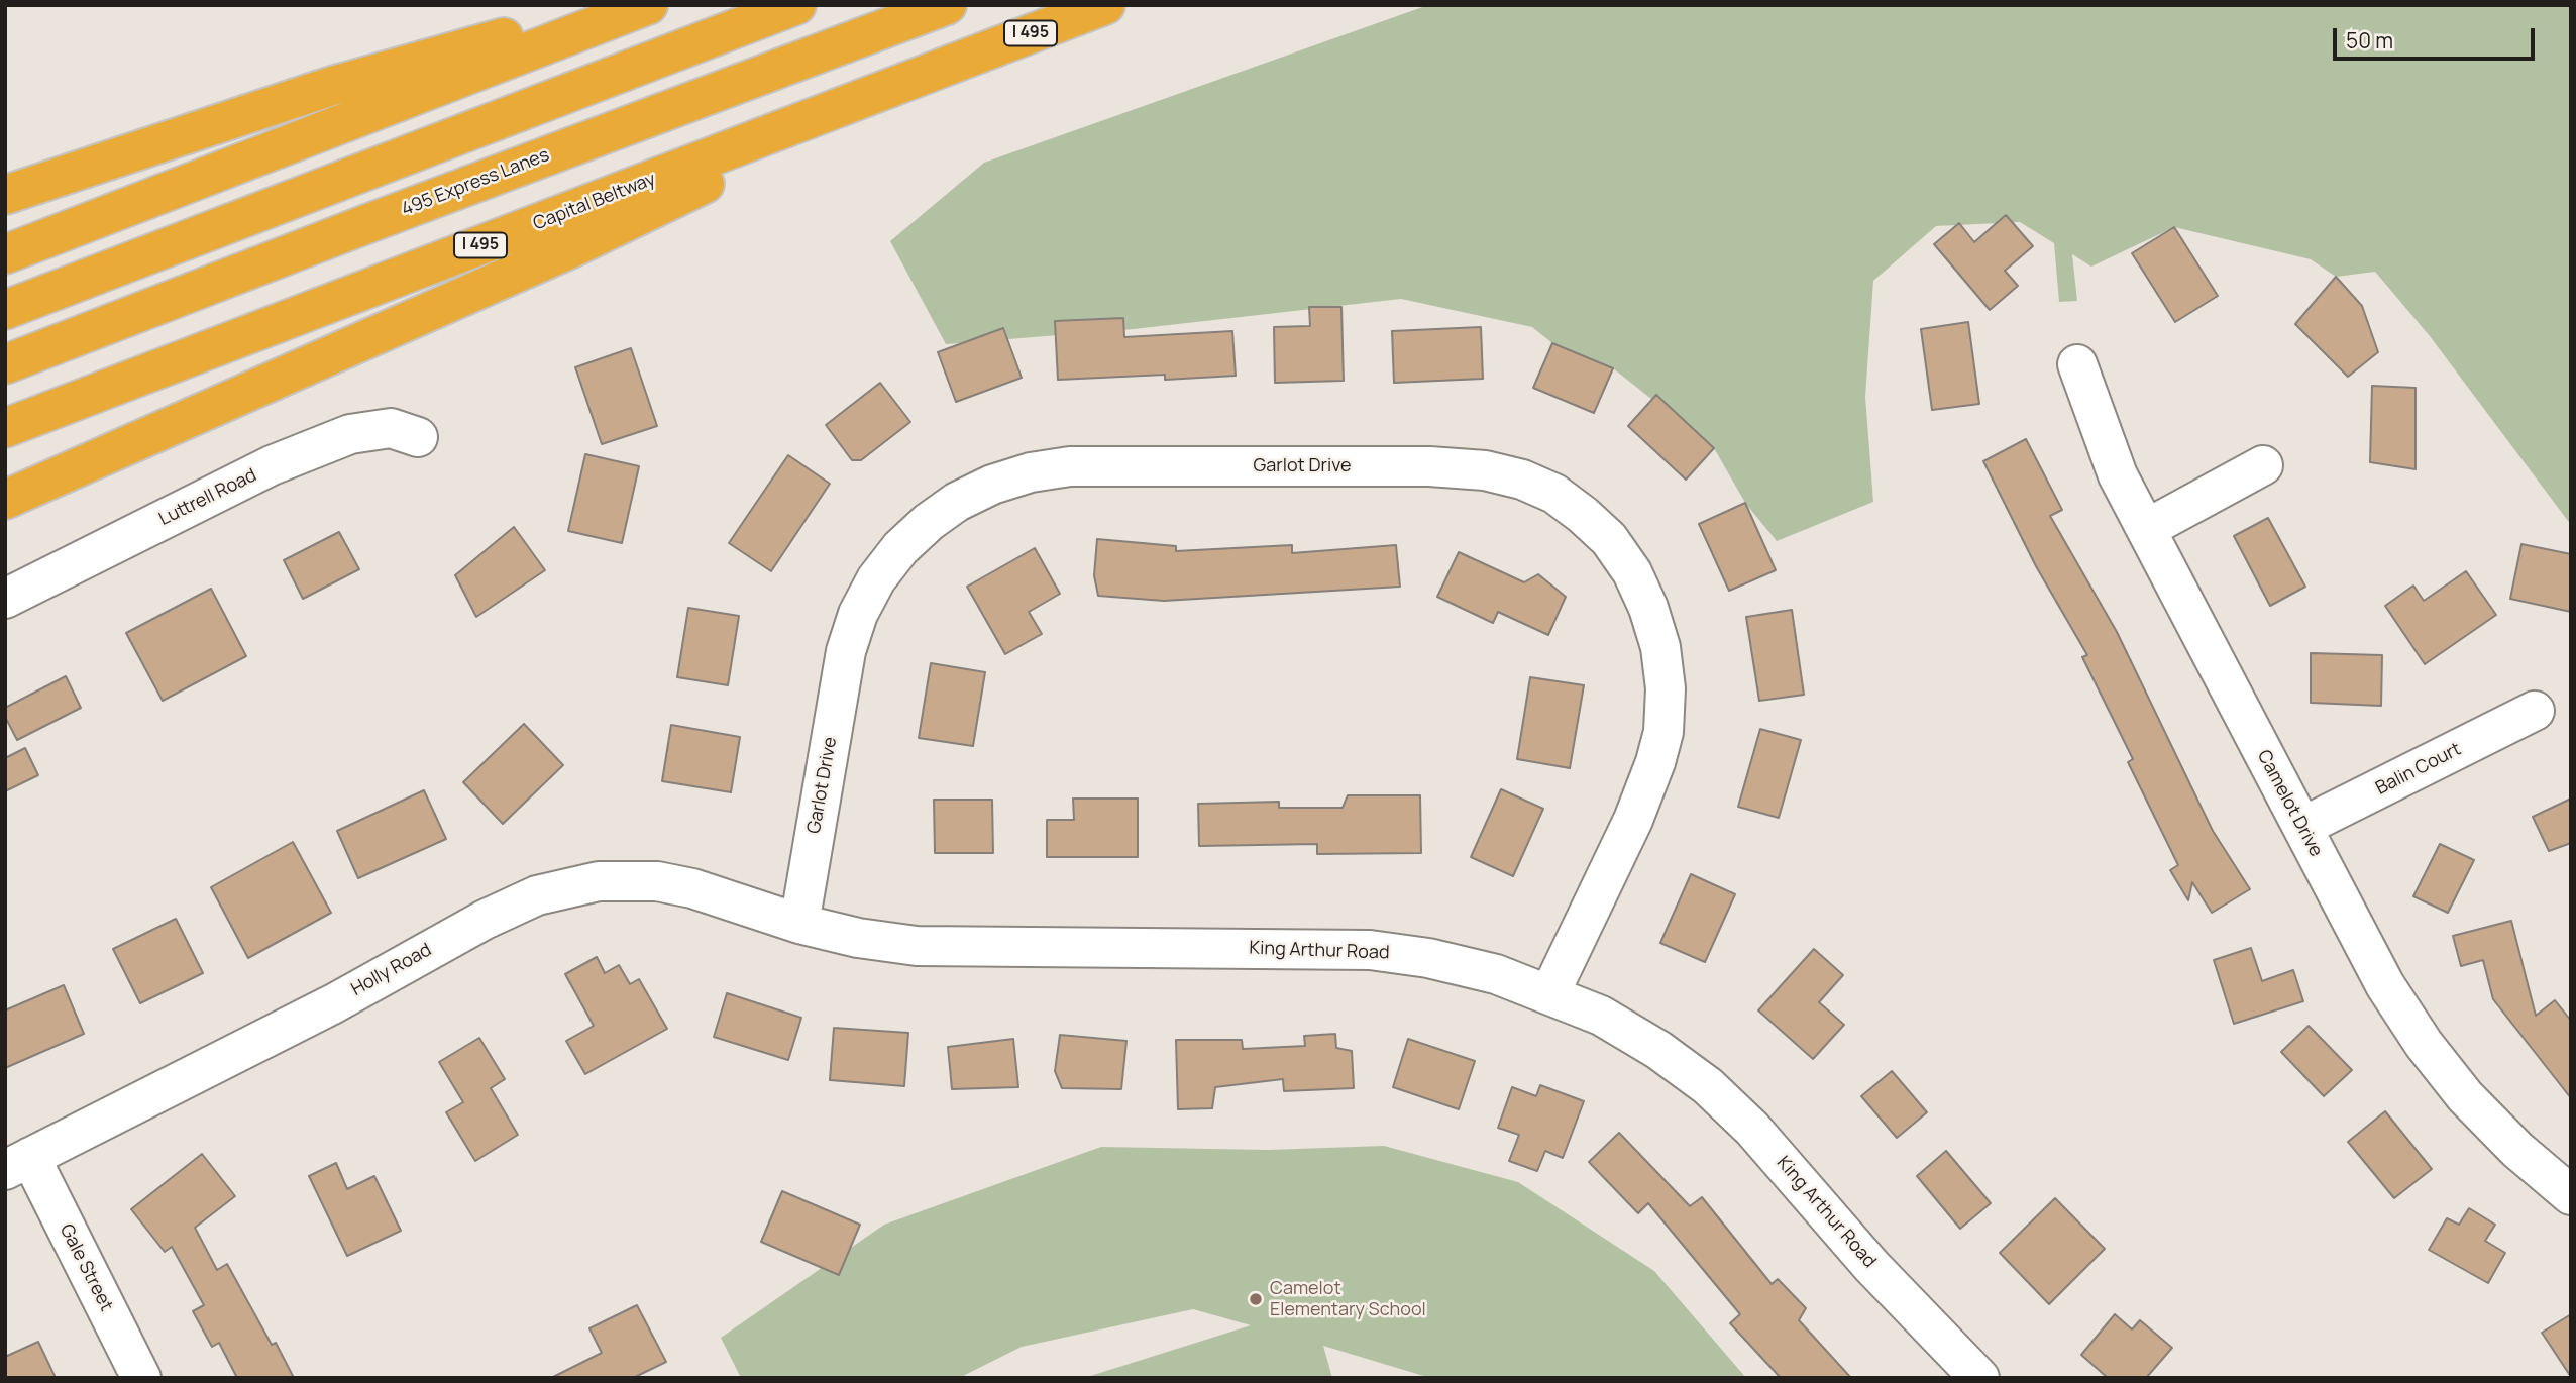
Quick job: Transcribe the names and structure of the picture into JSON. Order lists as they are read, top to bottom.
{
  "streets": {
    "highway": ["I 495", "495 Express Lanes", "Capital Beltway"],
    "street": [
      "Garlot Drive",
      "Luttrell Road",
      "Balin Court",
      "Camelot Drive",
      "King Arthur Road",
      "Holly Road",
      "Gale Street"
    ]
  },
  "crossings": [
    ["Garlot Drive", "King Arthur Road"],
    ["Garlot Drive", "Holly Road"],
    ["Balin Court", "Camelot Drive"],
    ["King Arthur Road", "Holly Road"],
    ["Holly Road", "Gale Street"]
  ],
  "places": ["Camelot Elementary School"],
  "scale_bar": "50 m"
}
